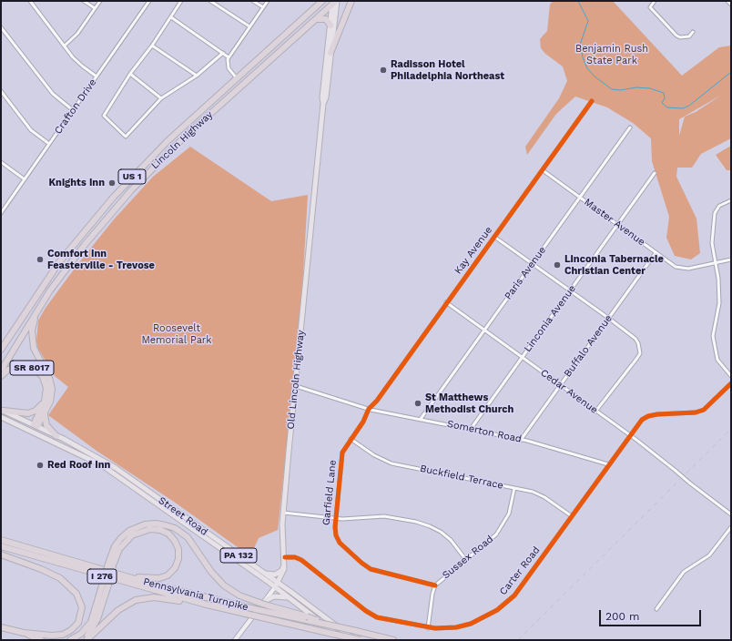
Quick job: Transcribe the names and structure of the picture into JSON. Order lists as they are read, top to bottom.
{
  "streets": {
    "highway": [
      "Lincoln Highway",
      "US 1",
      "SR 8017",
      "I 276",
      "Pennsylvania Turnpike"
    ],
    "main road": ["Old Lincoln Highway", "Street Road", "PA 132"],
    "street": [
      "Crafton Drive",
      "Master Avenue",
      "Kay Avenue",
      "Paris Avenue",
      "Linconia Avenue",
      "Buffalo Avenue",
      "Cedar Avenue",
      "Somerton Road",
      "Buckfield Terrace",
      "Garfield Lane",
      "Sussex Road",
      "Carter Road"
    ]
  },
  "crossings": [
    ["Lincoln Highway", "Old Lincoln Highway"],
    ["Master Avenue", "Kay Avenue"],
    ["Master Avenue", "Paris Avenue"],
    ["Master Avenue", "Linconia Avenue"],
    ["Master Avenue", "Buffalo Avenue"],
    ["Kay Avenue", "Cedar Avenue"],
    ["Kay Avenue", "Somerton Road"],
    ["Kay Avenue", "Garfield Lane"],
    ["Paris Avenue", "Cedar Avenue"],
    ["Paris Avenue", "Somerton Road"],
    ["Linconia Avenue", "Cedar Avenue"],
    ["Linconia Avenue", "Somerton Road"],
    ["Buffalo Avenue", "Cedar Avenue"],
    ["Buffalo Avenue", "Somerton Road"],
    ["Old Lincoln Highway", "Somerton Road"],
    ["Old Lincoln Highway", "Street Road"],
    ["Old Lincoln Highway", "Carter Road"],
    ["Cedar Avenue", "Carter Road"],
    ["Somerton Road", "Garfield Lane"],
    ["Somerton Road", "Carter Road"],
    ["Buckfield Terrace", "Garfield Lane"],
    ["Buckfield Terrace", "Sussex Road"],
    ["Buckfield Terrace", "Carter Road"],
    ["Garfield Lane", "Sussex Road"],
    ["Sussex Road", "Carter Road"]
  ],
  "parks": ["Benjamin Rush State Park", "Roosevelt Memorial Park"],
  "places": [
    "Radisson Hotel Philadelphia Northeast",
    "Knights Inn",
    "Comfort Inn Feasterville - Trevose",
    "Linconia Tabernacle Christian Center",
    "St Matthews Methodist Church",
    "Red Roof Inn"
  ],
  "scale_bar": "200 m"
}
